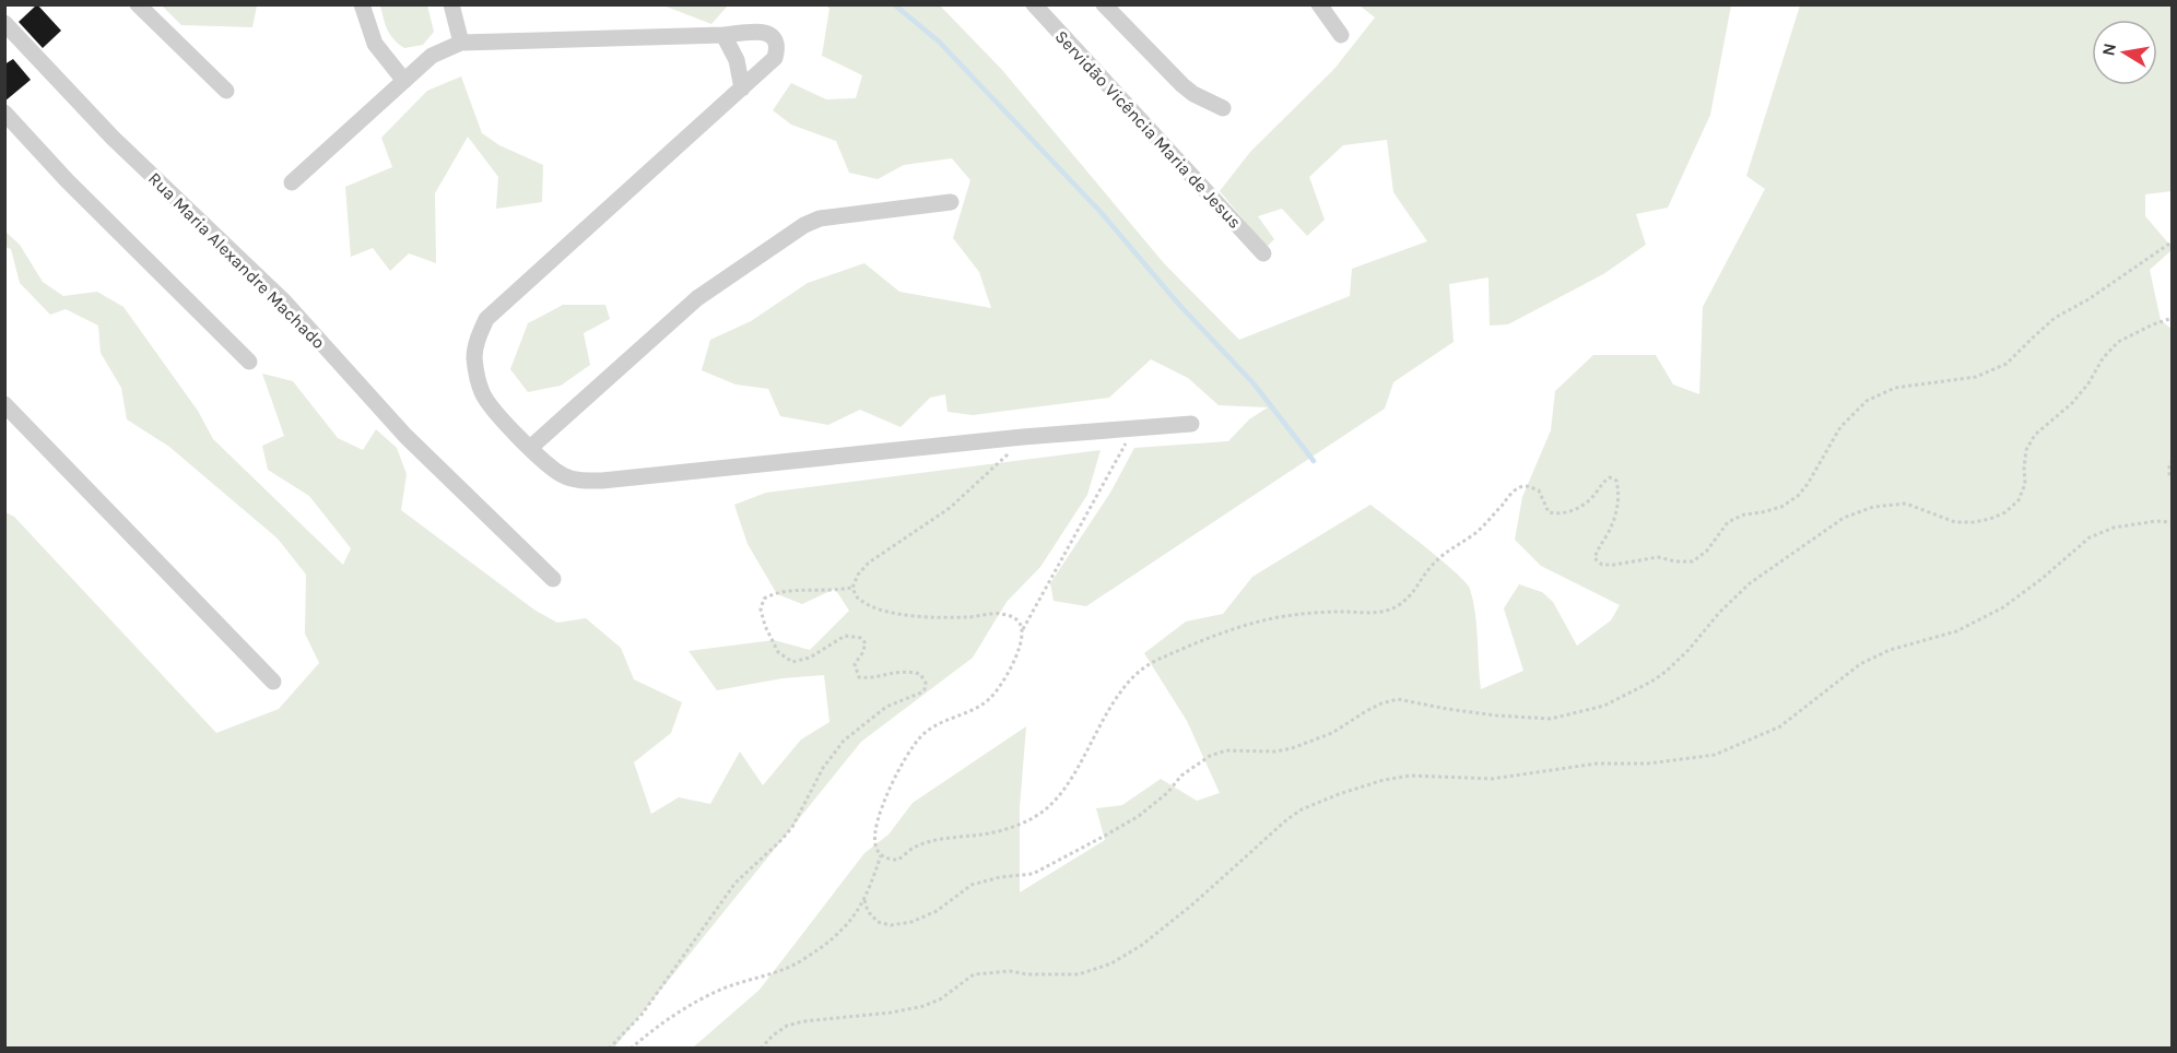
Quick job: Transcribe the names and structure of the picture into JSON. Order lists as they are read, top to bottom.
{
  "streets": {
    "street": ["Servidão Vicência Maria de Jesus", "Rua Maria Alexandre Machado"]
  },
  "north": "left"
}
